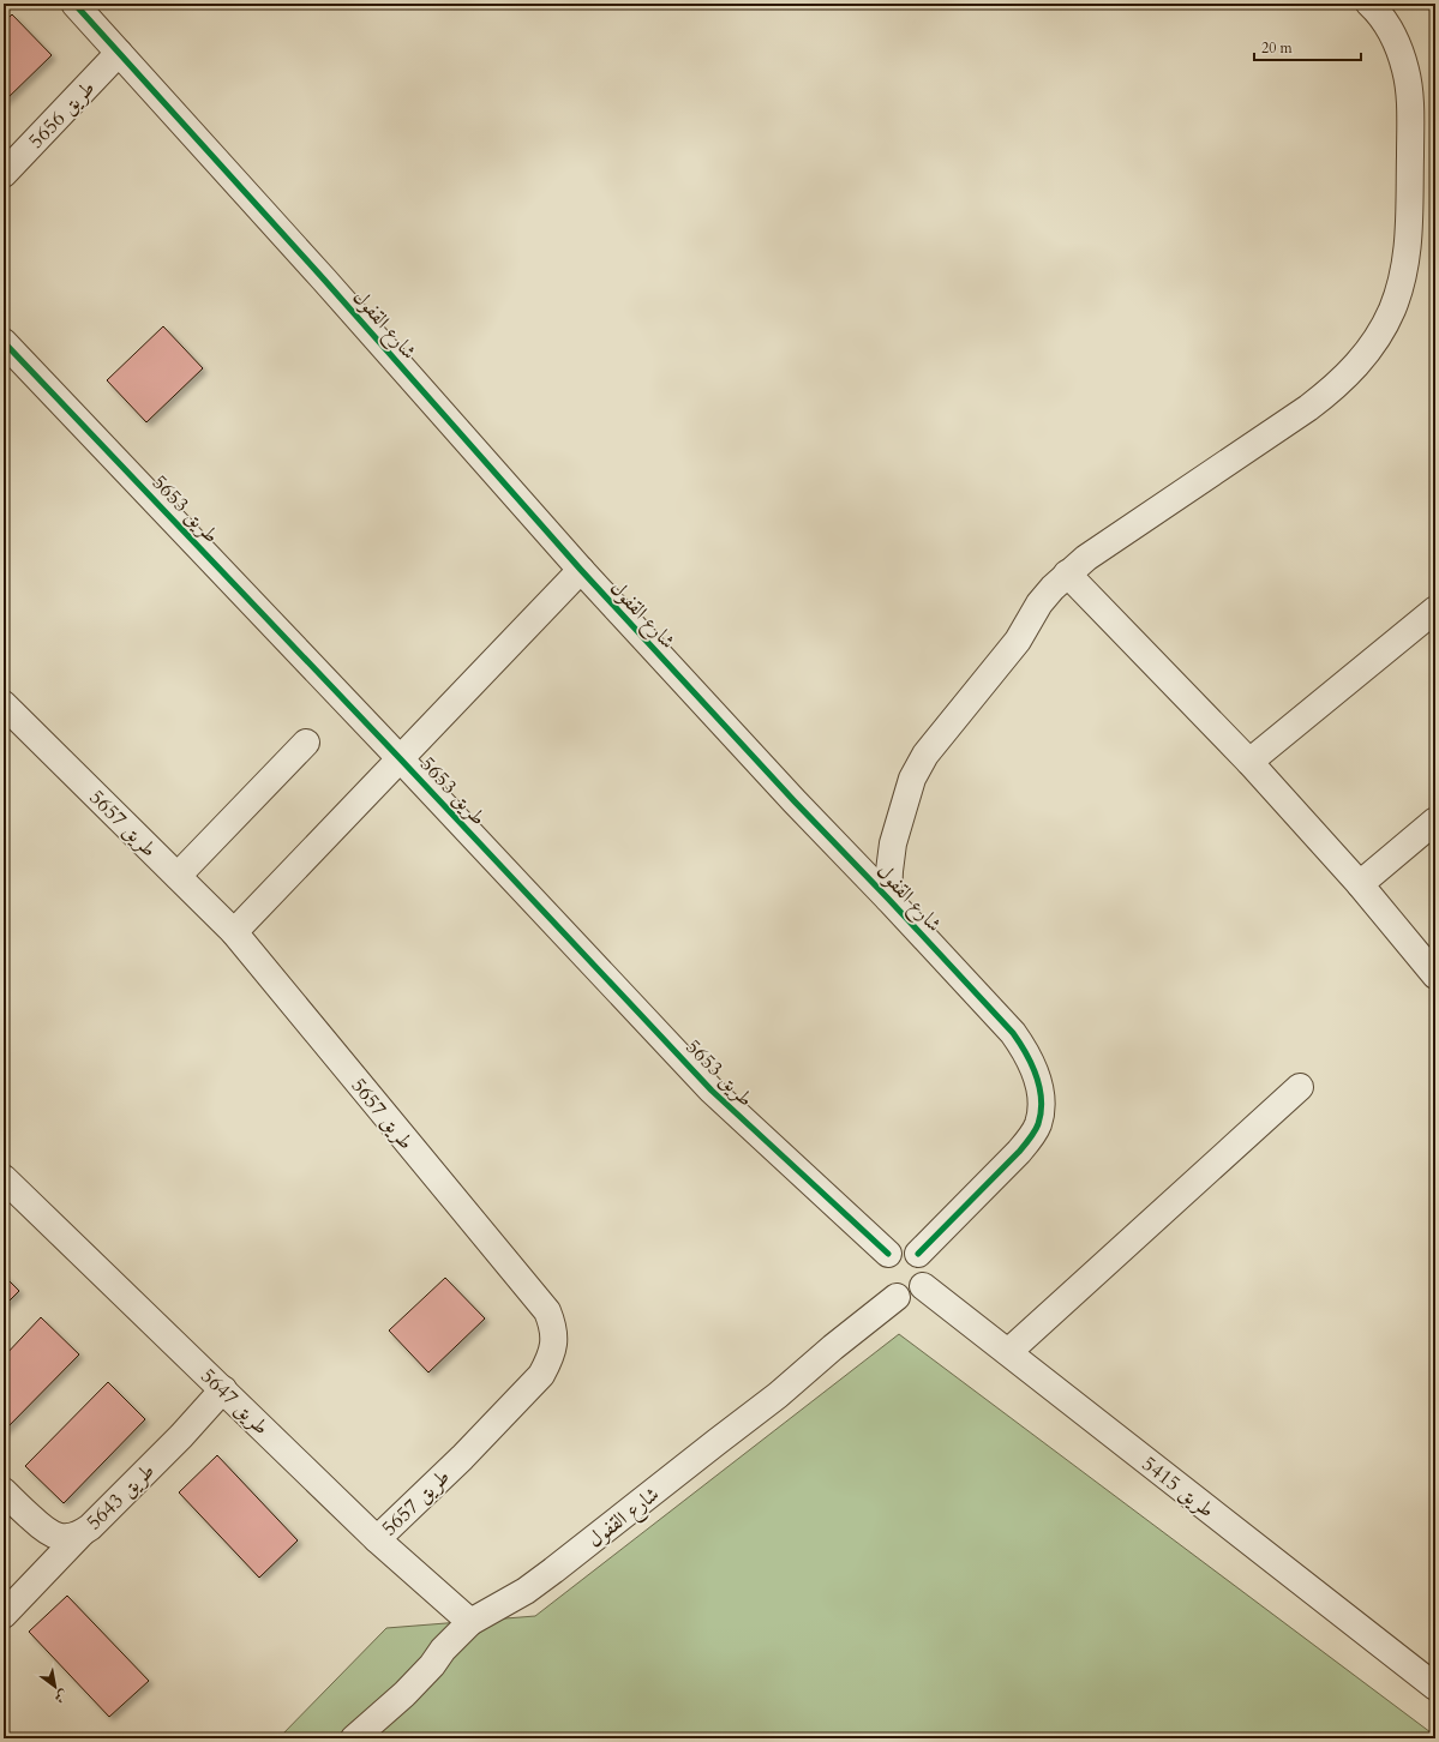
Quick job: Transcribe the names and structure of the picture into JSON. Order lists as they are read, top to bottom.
{
  "streets": {
    "street": [
      "طريق 5656",
      "شارع القفول",
      "طريق 5653",
      "طريق 5657",
      "طريق 5647",
      "طريق 5415",
      "طريق 5643"
    ]
  },
  "crossings": [
    ["طريق 5656", "شارع القفول"],
    ["شارع القفول", "طريق 5653"],
    ["شارع القفول", "طريق 5647"],
    ["شارع القفول", "طريق 5415"],
    ["طريق 5653", "طريق 5415"],
    ["طريق 5657", "طريق 5647"],
    ["طريق 5647", "طريق 5643"]
  ],
  "scale_bar": "20 m",
  "north": "bottom right"
}
